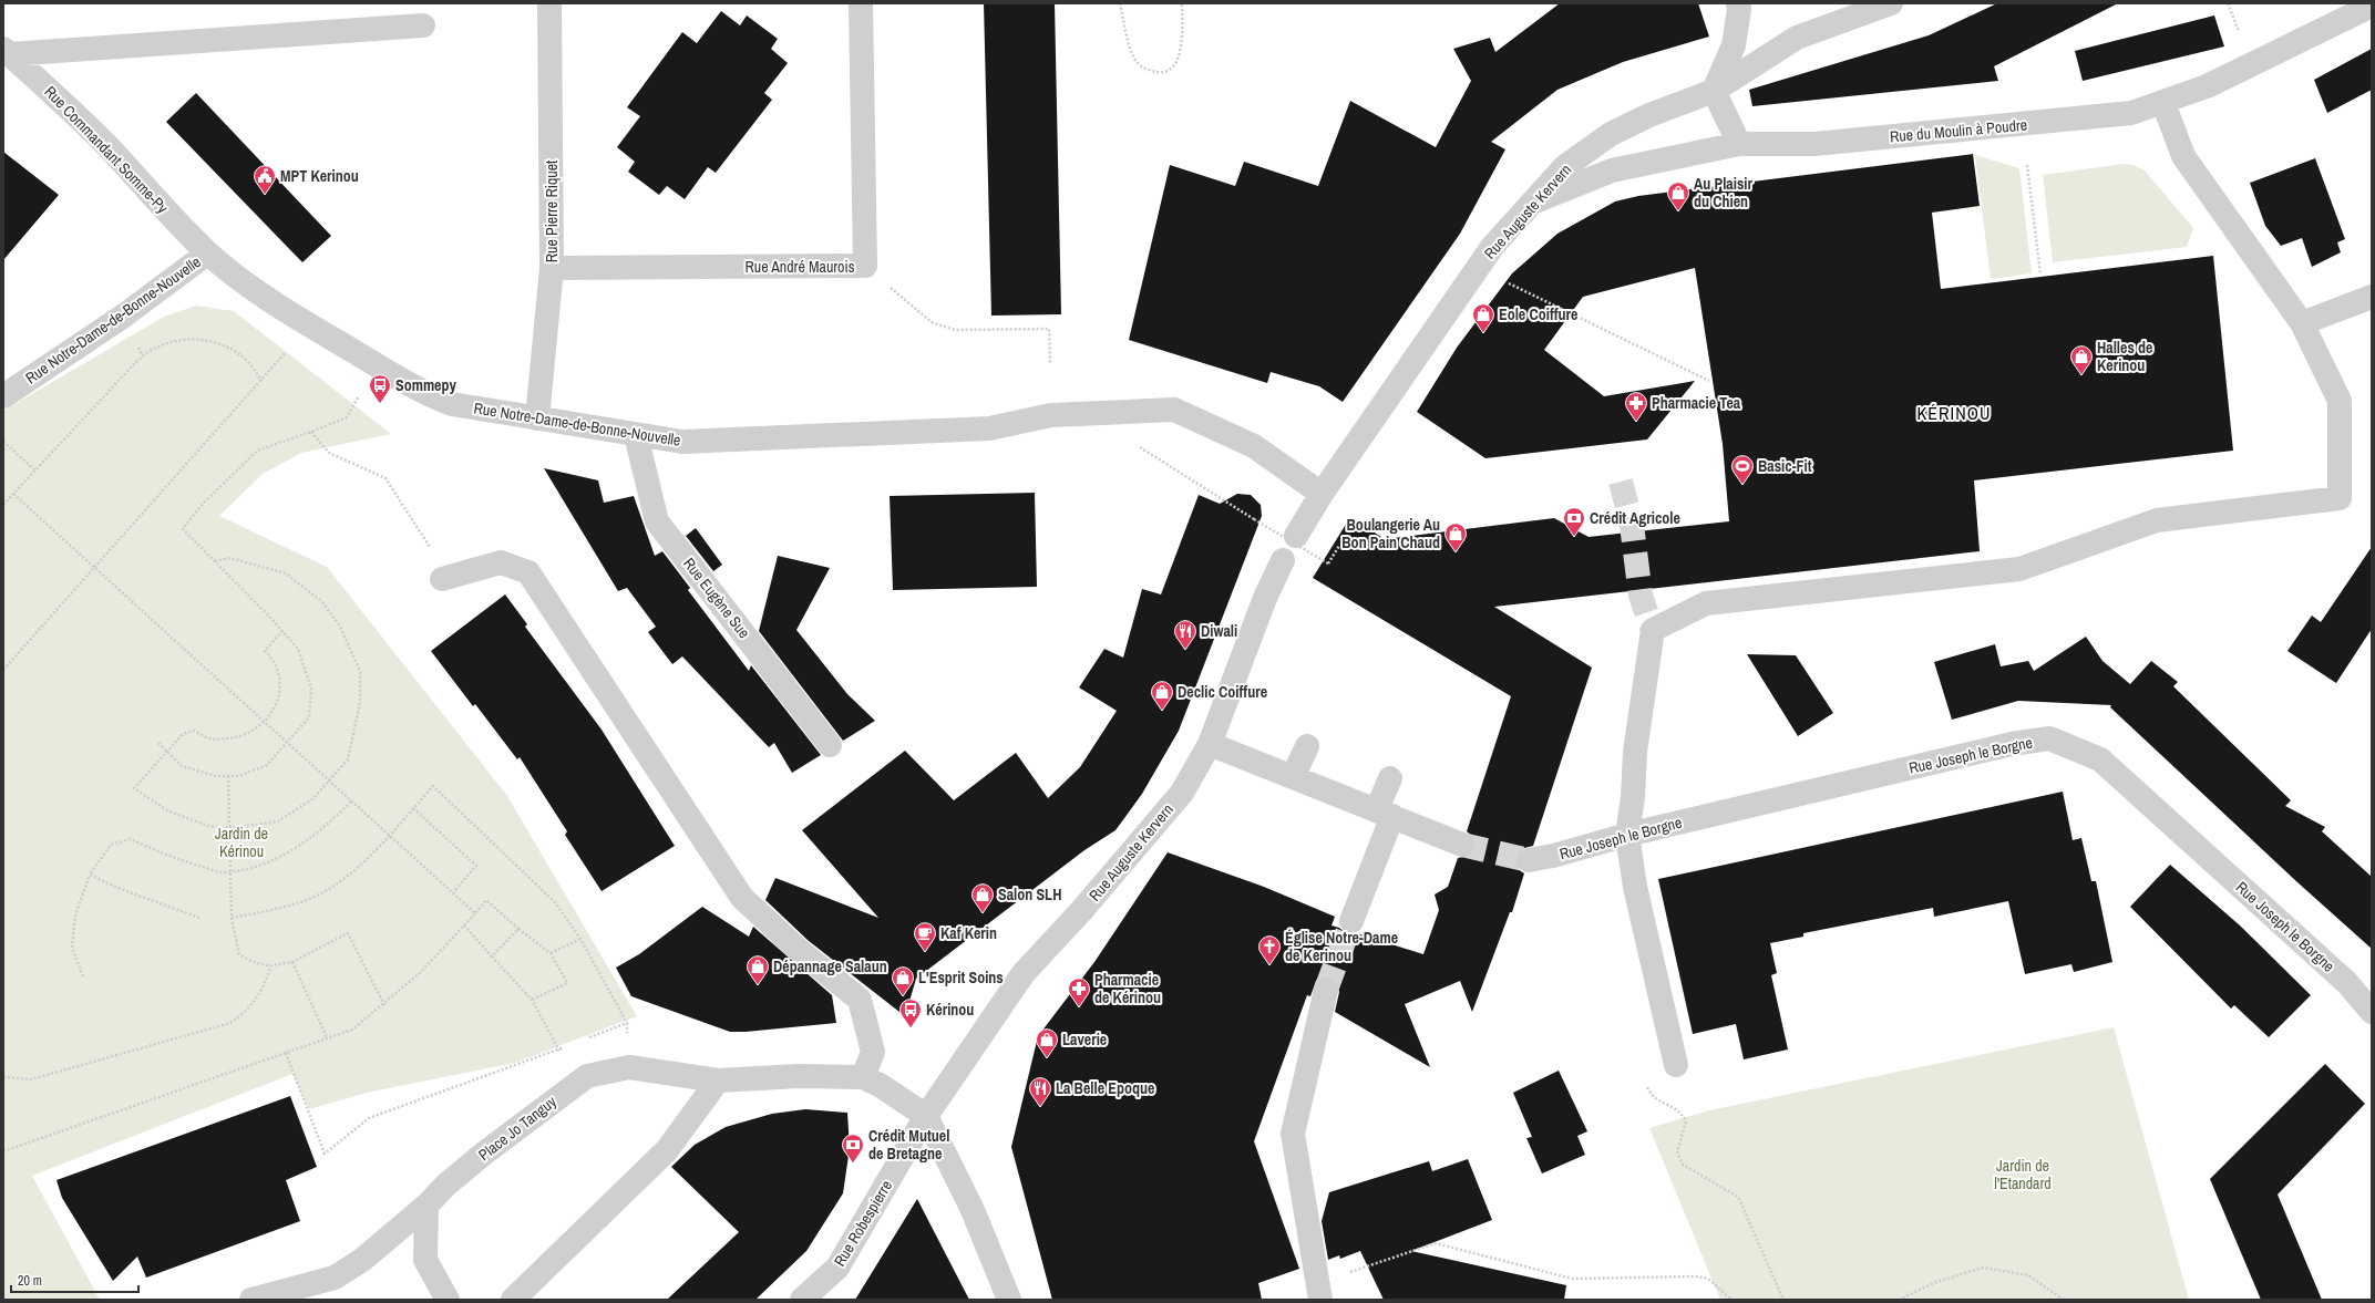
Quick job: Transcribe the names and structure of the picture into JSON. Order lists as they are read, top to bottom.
{
  "streets": {
    "street": [
      "Rue du Moulin à Poudre",
      "Rue Commandant Somme-Py",
      "Rue Pierre Riquet",
      "Rue Auguste Kervern",
      "Rue André Maurois",
      "Rue Notre-Dame-de-Bonne-Nouvelle",
      "Rue Eugène Sue",
      "Rue Joseph le Borgne",
      "Place Jo Tanguy",
      "Rue Robespierre"
    ]
  },
  "crossings": [
    ["Rue du Moulin à Poudre", "Rue Auguste Kervern"],
    ["Rue Commandant Somme-Py", "Rue Notre-Dame-de-Bonne-Nouvelle"],
    ["Rue Pierre Riquet", "Rue André Maurois"],
    ["Rue Pierre Riquet", "Rue Notre-Dame-de-Bonne-Nouvelle"],
    ["Rue Auguste Kervern", "Rue Notre-Dame-de-Bonne-Nouvelle"],
    ["Rue Auguste Kervern", "Place Jo Tanguy"],
    ["Rue Auguste Kervern", "Rue Robespierre"],
    ["Rue Notre-Dame-de-Bonne-Nouvelle", "Rue Eugène Sue"],
    ["Place Jo Tanguy", "Rue Robespierre"]
  ],
  "districts": ["KÉRINOU"],
  "parks": ["Jardin de Kérinou", "Jardin de l'Etandard"],
  "places": {
    "public building": ["MPT Kerinou"],
    "shop": [
      "Au Plaisir du Chien",
      "Eole Coiffure",
      "Halles de Kerinou",
      "Boulangerie Au Bon Pain Chaud",
      "Declic Coiffure",
      "Salon SLH",
      "Dépannage Salaun",
      "L'Esprit Soins",
      "Laverie"
    ],
    "bus stop": ["Sommepy", "Kérinou"],
    "pharmacy": ["Pharmacie Tea", "Pharmacie de Kérinou"],
    "sports": ["Basic-Fit"],
    "bank": ["Crédit Agricole", "Crédit Mutuel de Bretagne"],
    "restaurant": ["Diwali", "La Belle Epoque"],
    "cafe": ["Kaf Kerin"],
    "church": ["Église Notre-Dame de Kerinou"]
  },
  "scale_bar": "20 m"
}
